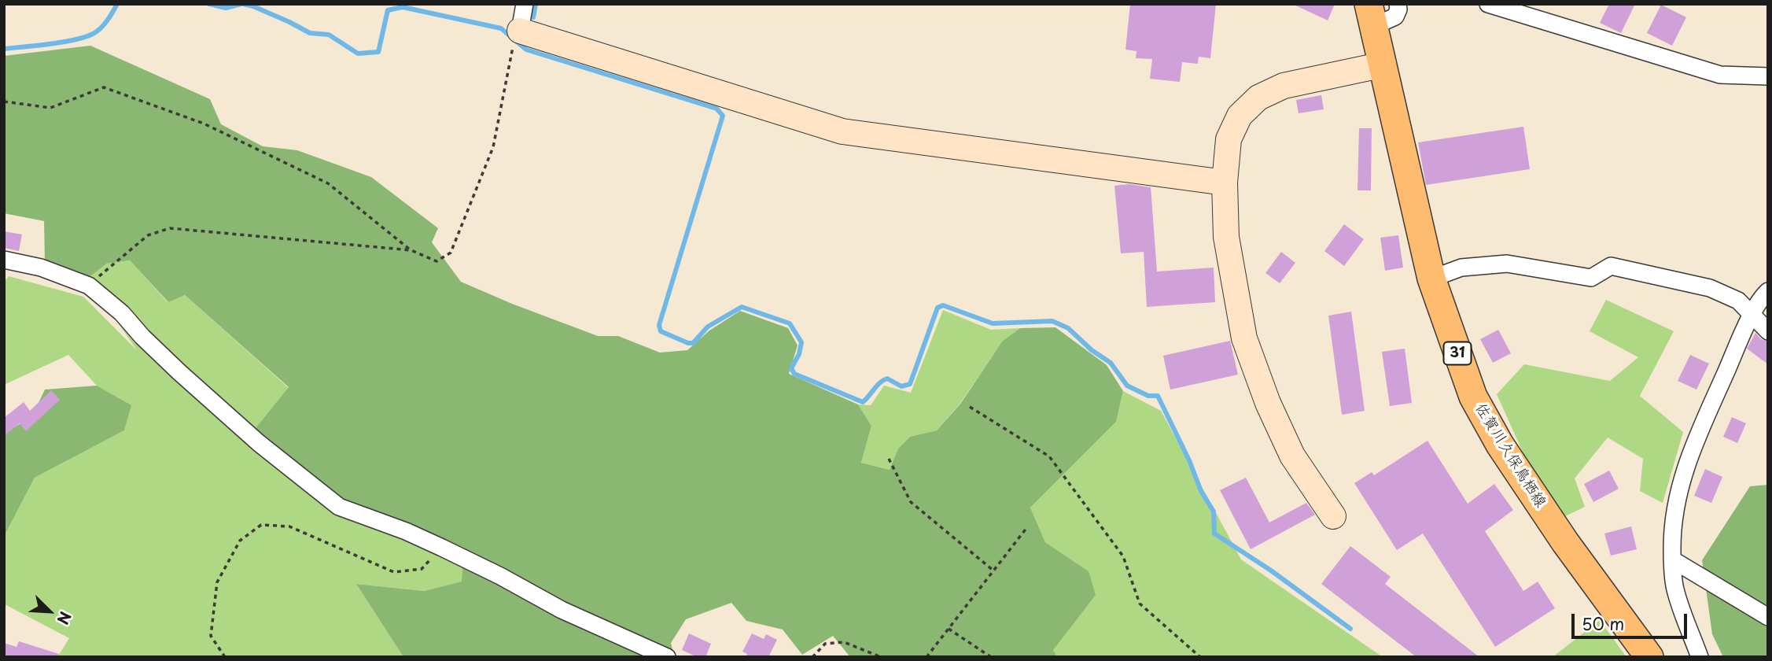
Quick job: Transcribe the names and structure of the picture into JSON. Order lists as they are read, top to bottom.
{
  "streets": {
    "main road": ["31", "佐賀川久保鳥栖線"]
  },
  "scale_bar": "50 m",
  "north": "bottom right"
}
